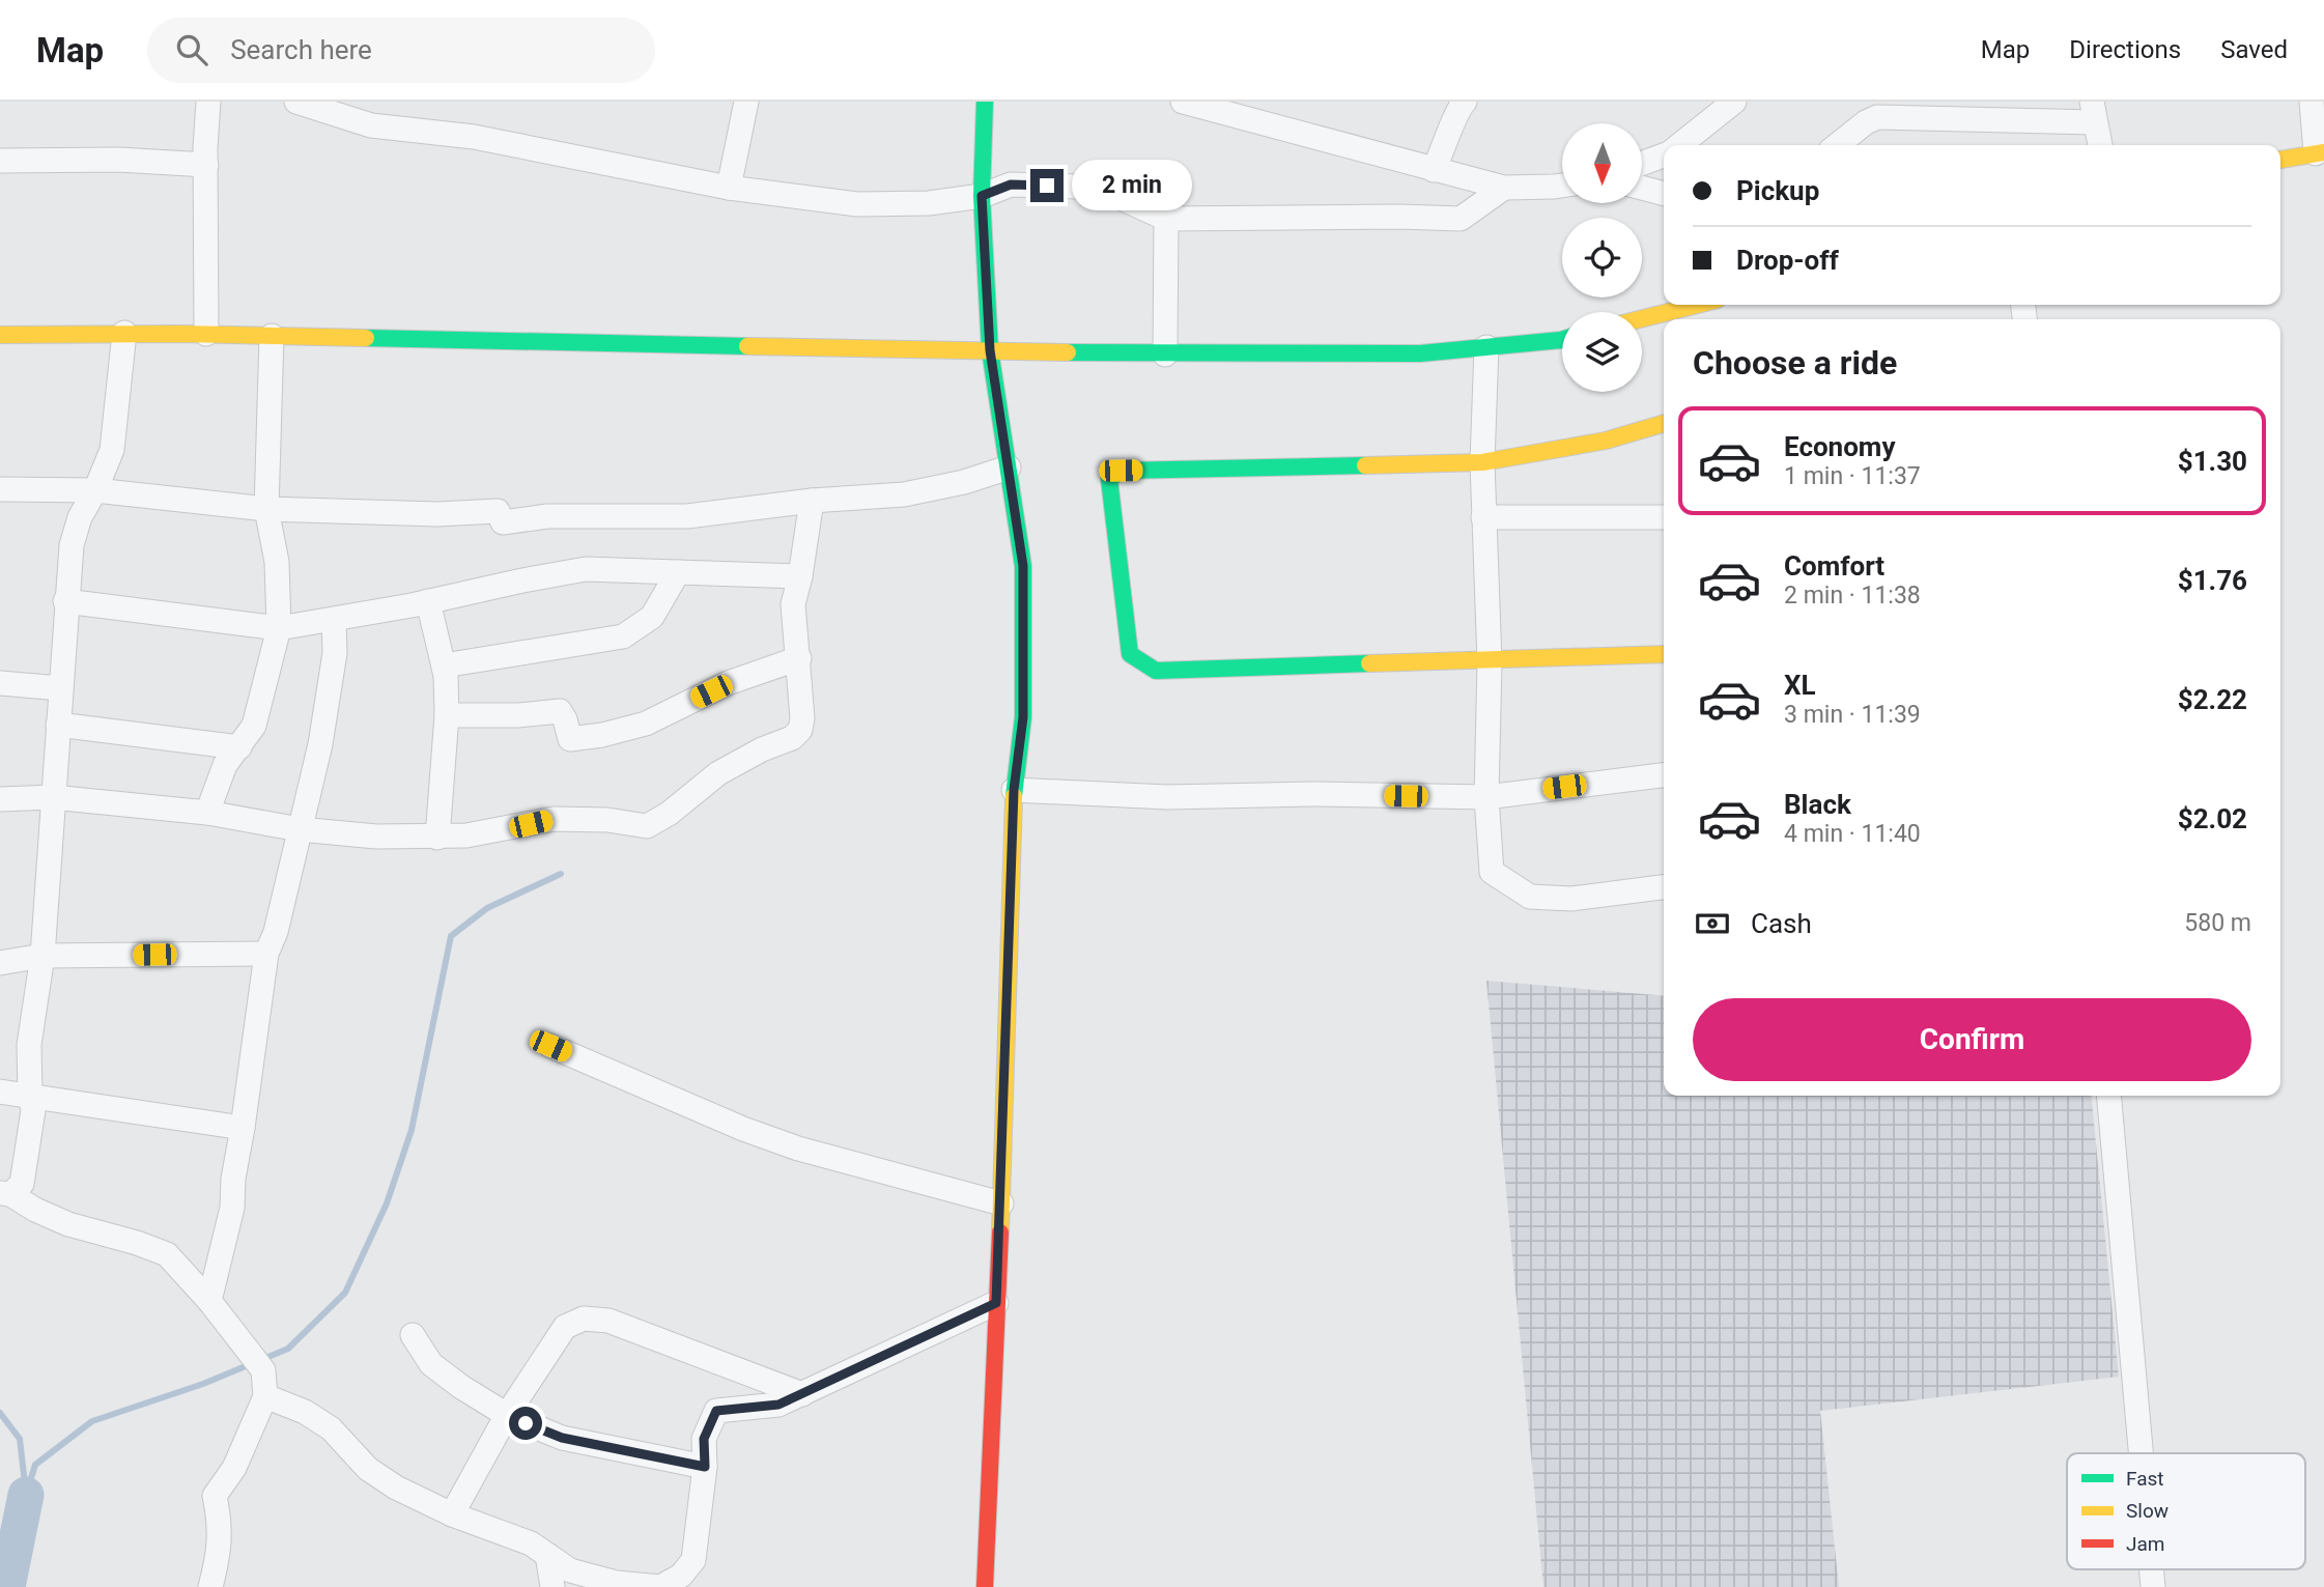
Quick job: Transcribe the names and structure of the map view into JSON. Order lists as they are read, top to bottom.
{
  "legend": ["Fast", "Slow", "Jam"],
  "north": "bottom",
  "page": {
    "header": "Map",
    "search": "Search here",
    "nav": ["Map", "Directions", "Saved"],
    "banner": ["Pickup", "Drop-off"],
    "bubble": "2 min",
    "heading": "Choose a ride",
    "list": [
      {
        "name": "Economy",
        "note": "1 min · 11:37",
        "value": "$1.30"
      },
      {
        "name": "Comfort",
        "note": "2 min · 11:38",
        "value": "$1.76"
      },
      {
        "name": "XL",
        "note": "3 min · 11:39",
        "value": "$2.22"
      },
      {
        "name": "Black",
        "note": "4 min · 11:40",
        "value": "$2.02"
      }
    ],
    "pay": ["Cash", "580 m"],
    "buttons": "Confirm"
  }
}
